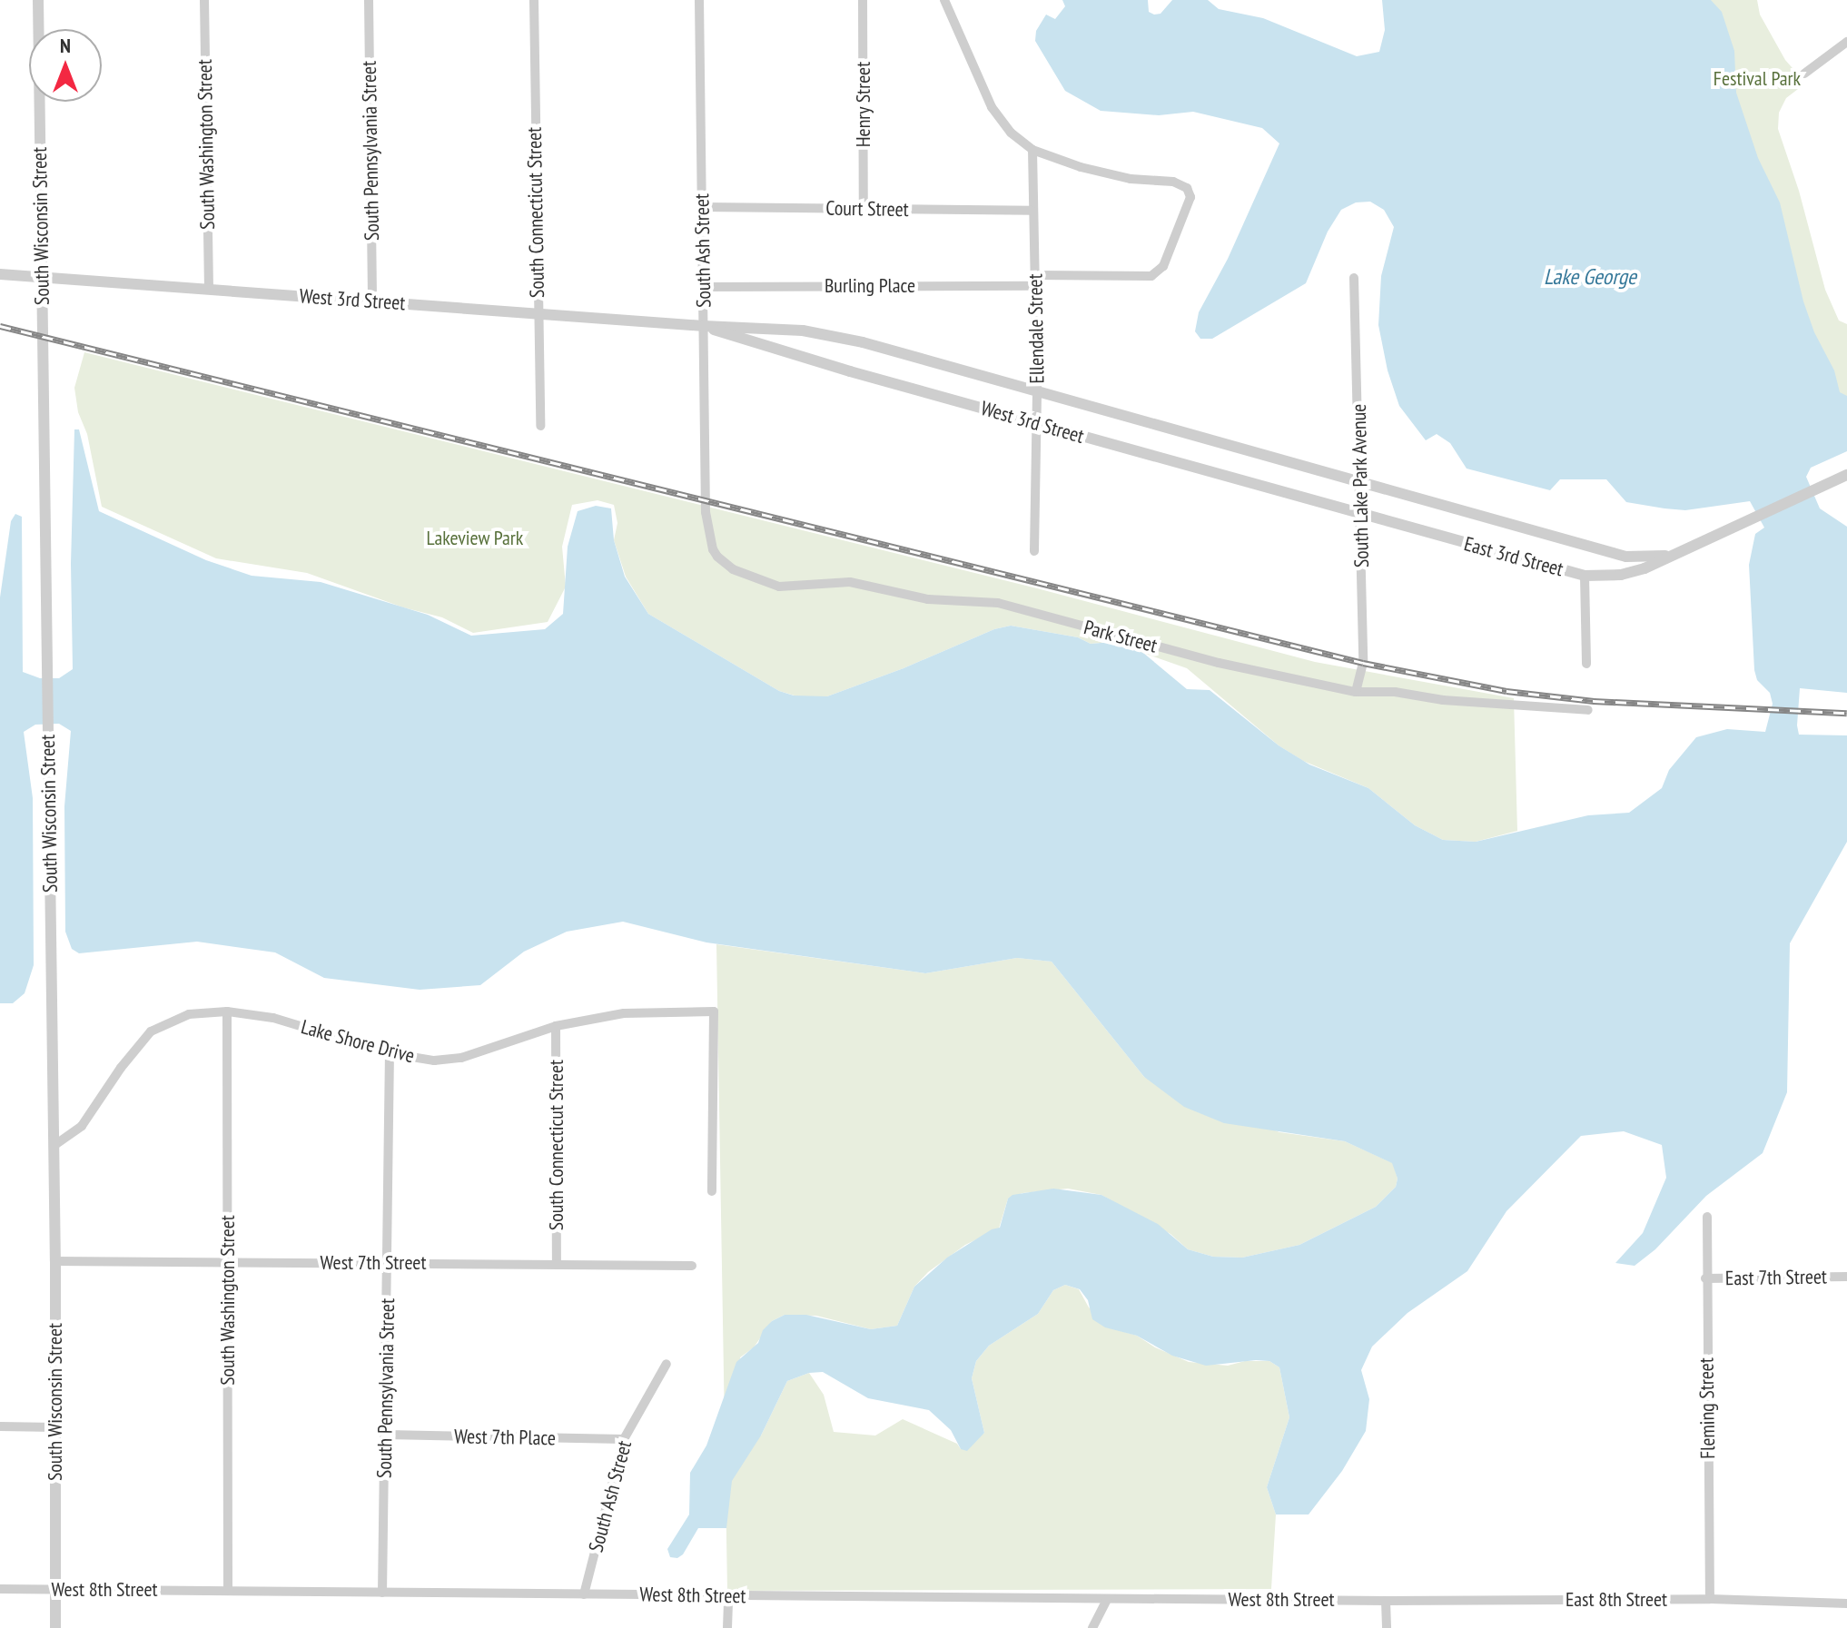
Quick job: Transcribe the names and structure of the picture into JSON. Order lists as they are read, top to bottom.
{
  "streets": {
    "street": [
      "Henry Street",
      "South Washington Street",
      "South Pennsylvania Street",
      "Court Street",
      "South Connecticut Street",
      "South Wisconsin Street",
      "South Ash Street",
      "Burling Place",
      "West 3rd Street",
      "Ellendale Street",
      "South Lake Park Avenue",
      "East 3rd Street",
      "Park Street",
      "Lake Shore Drive",
      "West 7th Street",
      "East 7th Street",
      "Fleming Street",
      "West 7th Place",
      "West 8th Street",
      "East 8th Street"
    ]
  },
  "crossings": [
    ["Henry Street", "Court Street"],
    ["South Washington Street", "West 3rd Street"],
    ["South Washington Street", "Lake Shore Drive"],
    ["South Washington Street", "West 7th Street"],
    ["South Washington Street", "West 8th Street"],
    ["South Pennsylvania Street", "West 3rd Street"],
    ["South Pennsylvania Street", "Lake Shore Drive"],
    ["South Pennsylvania Street", "West 7th Street"],
    ["South Pennsylvania Street", "West 7th Place"],
    ["South Pennsylvania Street", "West 8th Street"],
    ["Court Street", "South Ash Street"],
    ["Court Street", "Ellendale Street"],
    ["South Connecticut Street", "West 3rd Street"],
    ["South Connecticut Street", "Lake Shore Drive"],
    ["South Connecticut Street", "West 7th Street"],
    ["South Wisconsin Street", "West 3rd Street"],
    ["South Wisconsin Street", "Lake Shore Drive"],
    ["South Wisconsin Street", "West 7th Street"],
    ["South Wisconsin Street", "West 8th Street"],
    ["South Ash Street", "Burling Place"],
    ["South Ash Street", "West 3rd Street"],
    ["South Ash Street", "Park Street"],
    ["South Ash Street", "West 7th Place"],
    ["South Ash Street", "West 8th Street"],
    ["Burling Place", "Ellendale Street"],
    ["West 3rd Street", "Ellendale Street"],
    ["West 3rd Street", "South Lake Park Avenue"],
    ["West 3rd Street", "East 3rd Street"],
    ["South Lake Park Avenue", "East 3rd Street"],
    ["South Lake Park Avenue", "Park Street"],
    ["East 7th Street", "Fleming Street"],
    ["Fleming Street", "East 8th Street"],
    ["West 8th Street", "East 8th Street"]
  ],
  "water": ["Lake George"],
  "parks": ["Festival Park", "Lakeview Park"],
  "north": "top"
}
